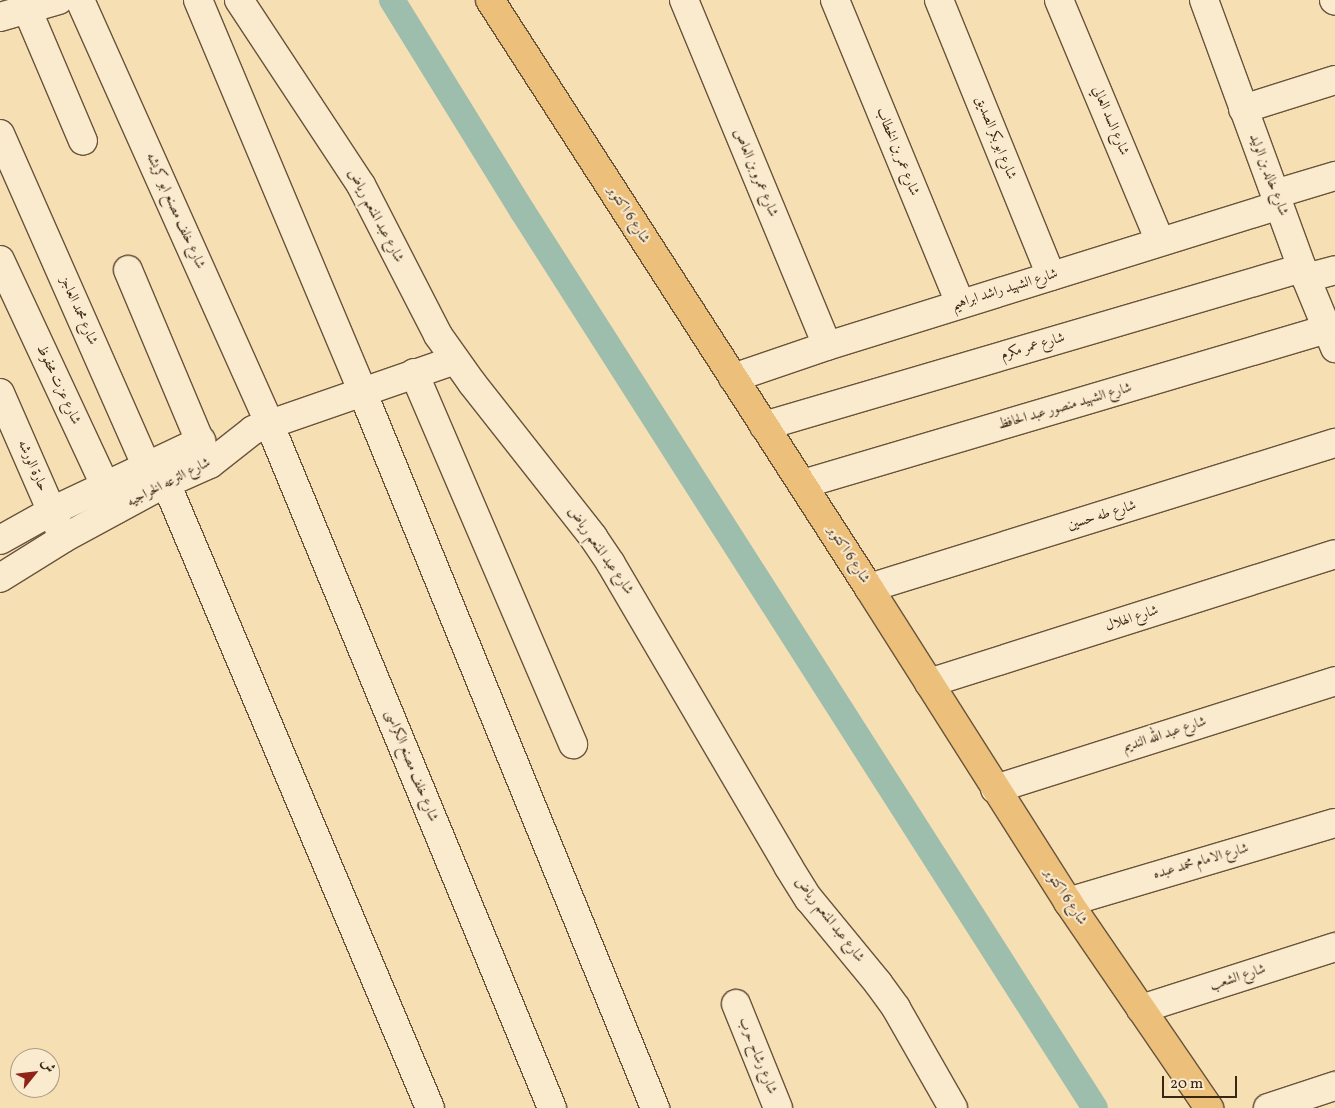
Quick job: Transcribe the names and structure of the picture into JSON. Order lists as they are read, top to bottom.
{
  "streets": {
    "main road": ["شارع 6 اكتوبر"],
    "street": [
      "شارع السد العالي",
      "شارع ابو بكر الصديق",
      "شارع عمر بن الخطاب",
      "شارع عمرو بن العاص",
      "شارع خالد بن الوليد",
      "شارع خلف مصنع ابو كريشه",
      "شارع عبد المنعم رياض",
      "شارع الشهيد راشد ابراهيم",
      "شارع محمد العاجز",
      "شارع عمر مكرم",
      "شارع عزت محفوظ",
      "شارع الشهيد منصور عبد الحافظ",
      "حارة الورشه",
      "شارع الترعه الخراجيه",
      "شارع طه حسين",
      "شارع الهلال",
      "شارع عبد الله النديم",
      "شارع خلف مصنع الكراسى",
      "شارع الامام محمد عبده",
      "شارع الشعب",
      "شارع رشاح حرب"
    ]
  },
  "crossings": [
    ["شارع السد العالي", "شارع الشهيد راشد ابراهيم"],
    ["شارع ابو بكر الصديق", "شارع الشهيد راشد ابراهيم"],
    ["شارع عمر بن الخطاب", "شارع الشهيد راشد ابراهيم"],
    ["شارع عمرو بن العاص", "شارع الشهيد راشد ابراهيم"],
    ["شارع خالد بن الوليد", "شارع الشهيد راشد ابراهيم"],
    ["شارع خالد بن الوليد", "شارع عمر مكرم"],
    ["شارع خالد بن الوليد", "شارع الشهيد منصور عبد الحافظ"],
    ["شارع خلف مصنع ابو كريشه", "شارع الترعه الخراجيه"],
    ["شارع خلف مصنع ابو كريشه", "شارع خلف مصنع الكراسى"],
    ["شارع 6 اكتوبر", "شارع الشهيد راشد ابراهيم"],
    ["شارع 6 اكتوبر", "شارع عمر مكرم"],
    ["شارع 6 اكتوبر", "شارع الشهيد منصور عبد الحافظ"],
    ["شارع 6 اكتوبر", "شارع طه حسين"],
    ["شارع 6 اكتوبر", "شارع الهلال"],
    ["شارع 6 اكتوبر", "شارع عبد الله النديم"],
    ["شارع 6 اكتوبر", "شارع الامام محمد عبده"],
    ["شارع 6 اكتوبر", "شارع الشعب"],
    ["شارع عبد المنعم رياض", "شارع الترعه الخراجيه"],
    ["شارع محمد العاجز", "شارع الترعه الخراجيه"],
    ["شارع عزت محفوظ", "شارع الترعه الخراجيه"],
    ["حارة الورشه", "شارع الترعه الخراجيه"],
    ["شارع الترعه الخراجيه", "شارع خلف مصنع الكراسى"]
  ],
  "scale_bar": "20 m",
  "north": "top right"
}
